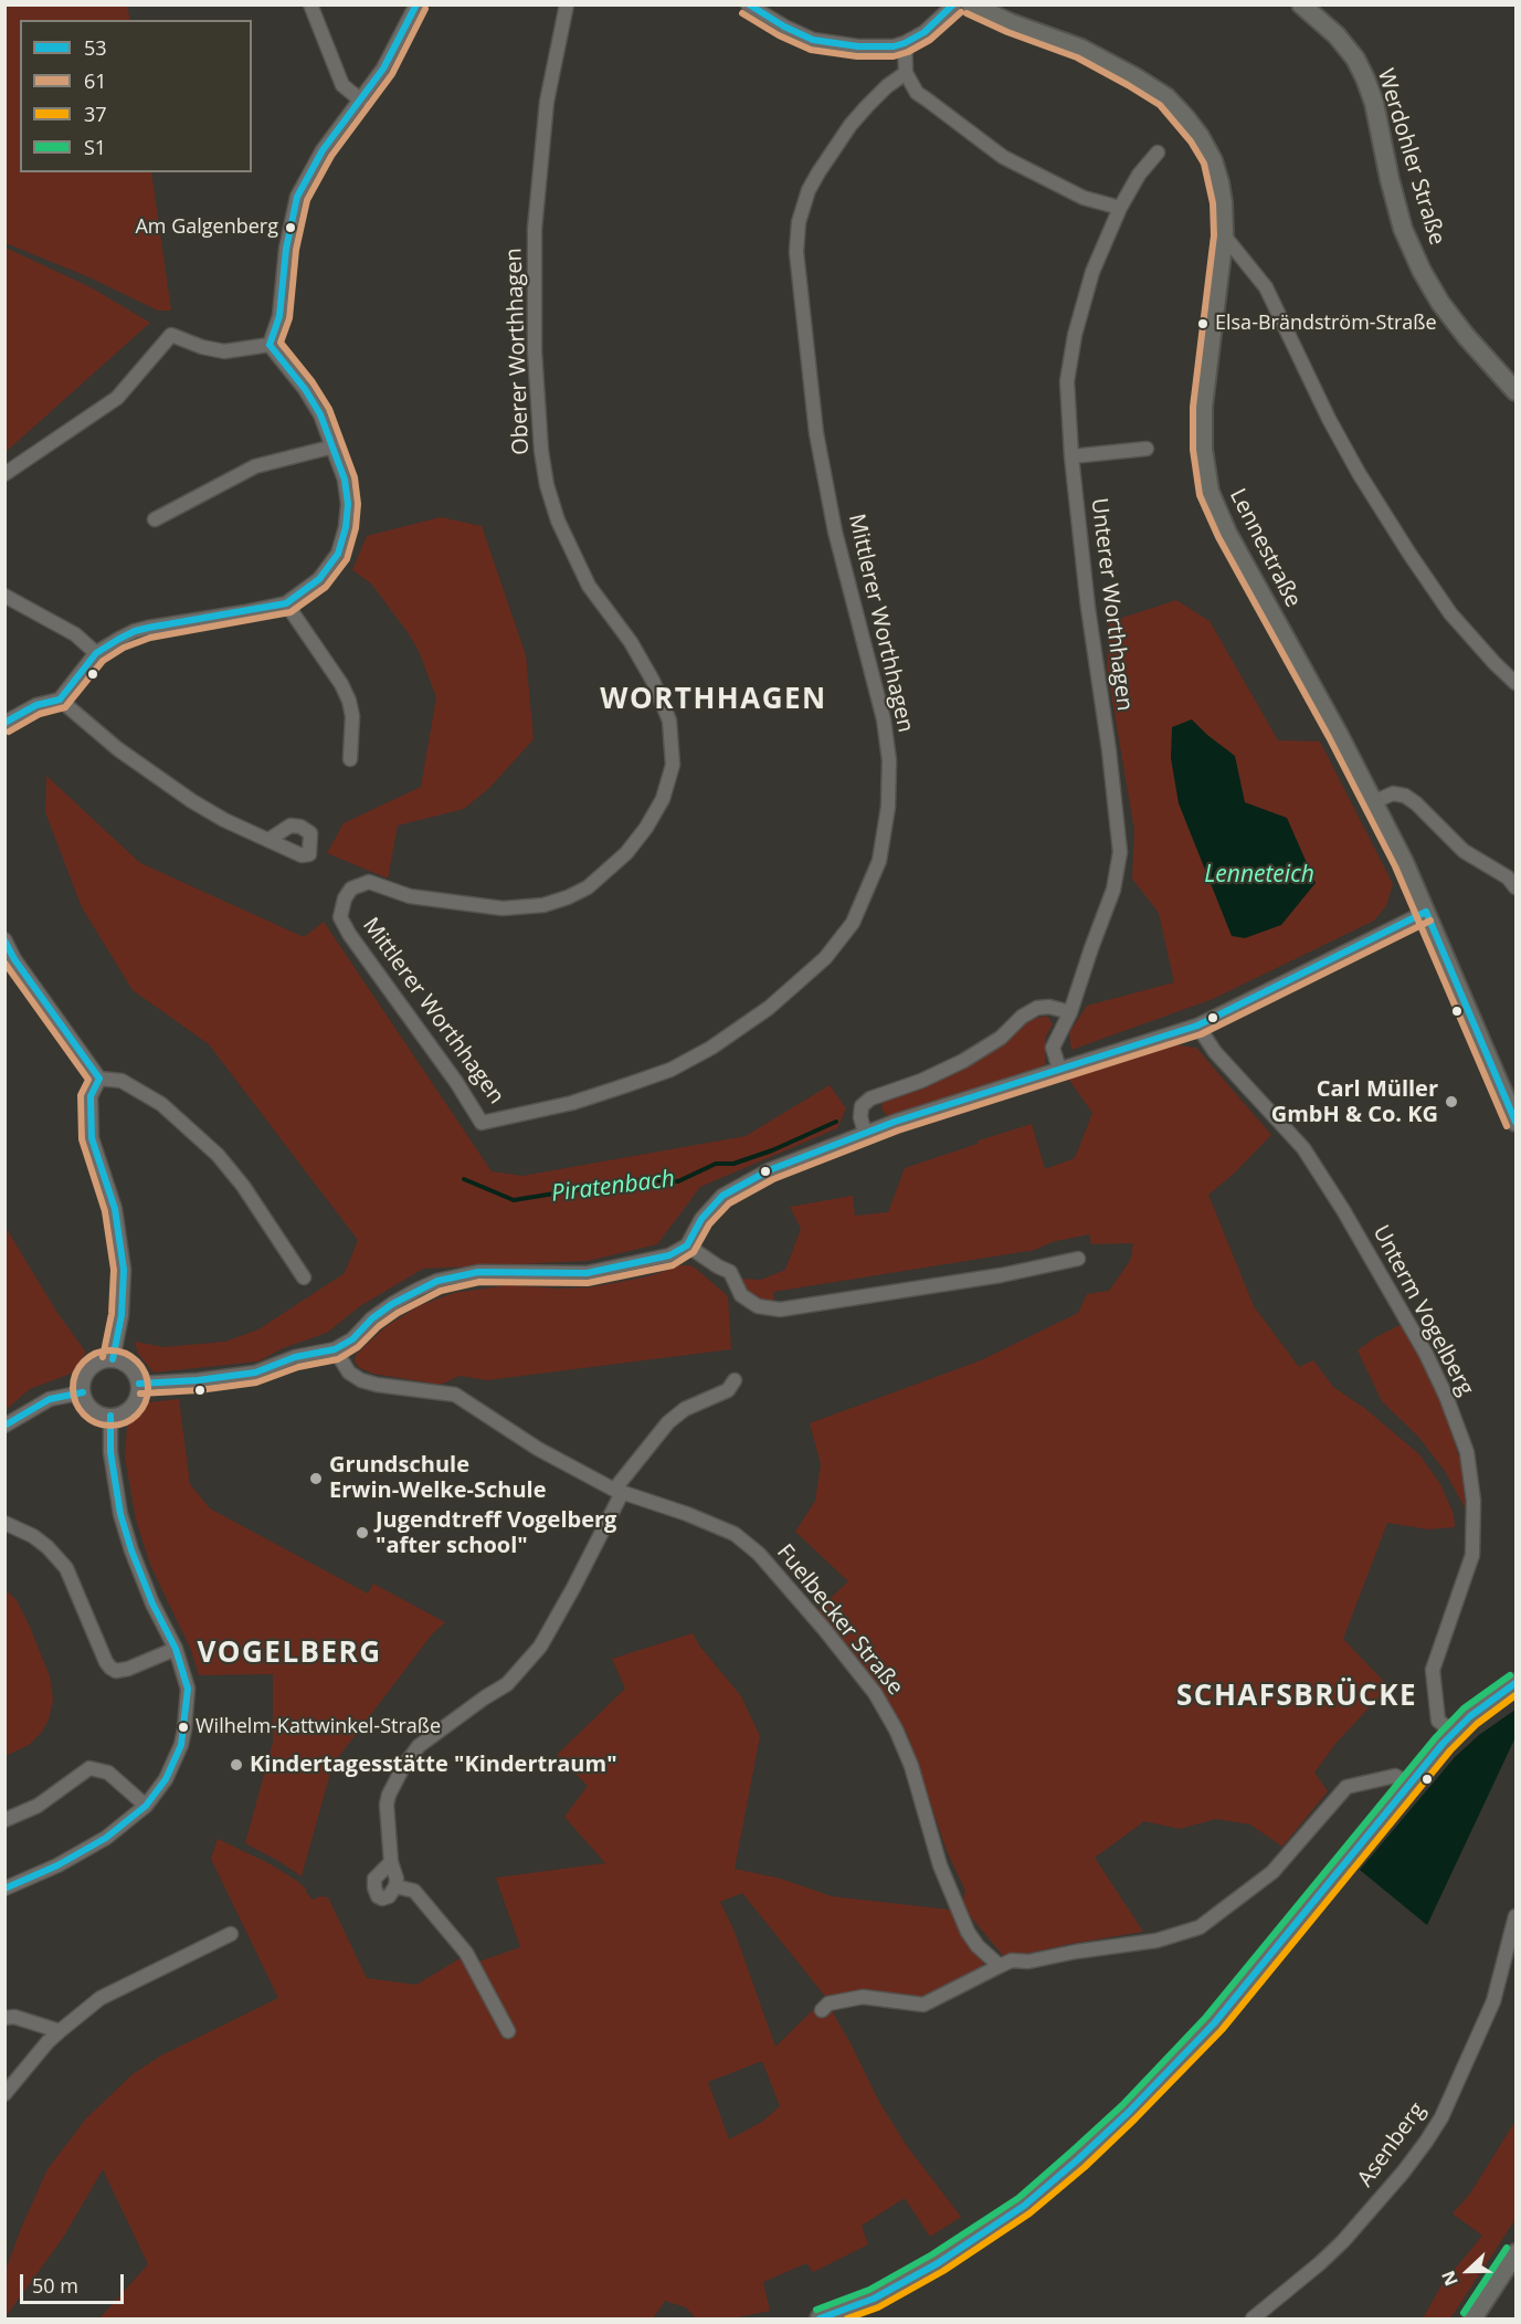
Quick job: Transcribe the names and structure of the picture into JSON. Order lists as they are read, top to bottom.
{
  "streets": {
    "main road": ["Werdohler Straße", "Lennestraße"],
    "street": [
      "Oberer Worthhagen",
      "Unterer Worthhagen",
      "Mittlerer Worthhagen",
      "Unterm Vogelberg",
      "Fuelbecker Straße",
      "Asenberg"
    ]
  },
  "crossings": [
    ["Oberer Worthhagen", "Mittlerer Worthhagen"]
  ],
  "districts": ["WORTHHAGEN", "VOGELBERG", "SCHAFSBRÜCKE"],
  "water": ["Lenneteich", "Piratenbach"],
  "places": [
    "Am Galgenberg",
    "Elsa-Brändström-Straße",
    "Carl Müller GmbH & Co. KG",
    "Grundschule Erwin-Welke-Schule",
    "Jugendtreff Vogelberg \"after school\"",
    "Wilhelm-Kattwinkel-Straße",
    "Kindertagesstätte \"Kindertraum\""
  ],
  "lines": [
    "transit line 53",
    "transit line 61",
    "transit line S1",
    "transit line 37"
  ],
  "legend": [
    "53",
    "61",
    "37",
    "S1"
  ],
  "scale_bar": "50 m",
  "north": "left"
}
